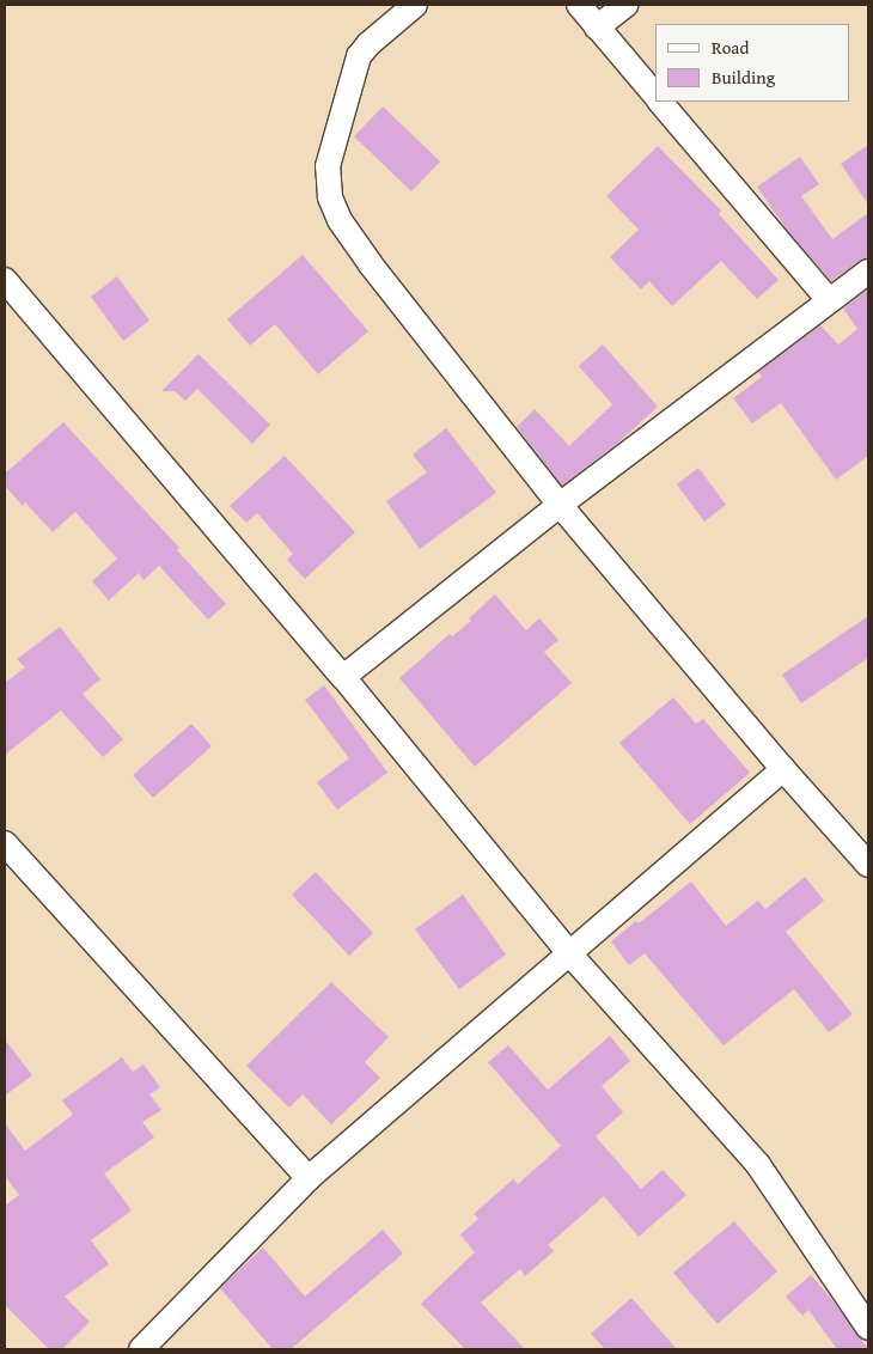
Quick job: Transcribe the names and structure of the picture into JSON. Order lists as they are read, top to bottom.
{
  "legend": ["Road", "Building"]
}
